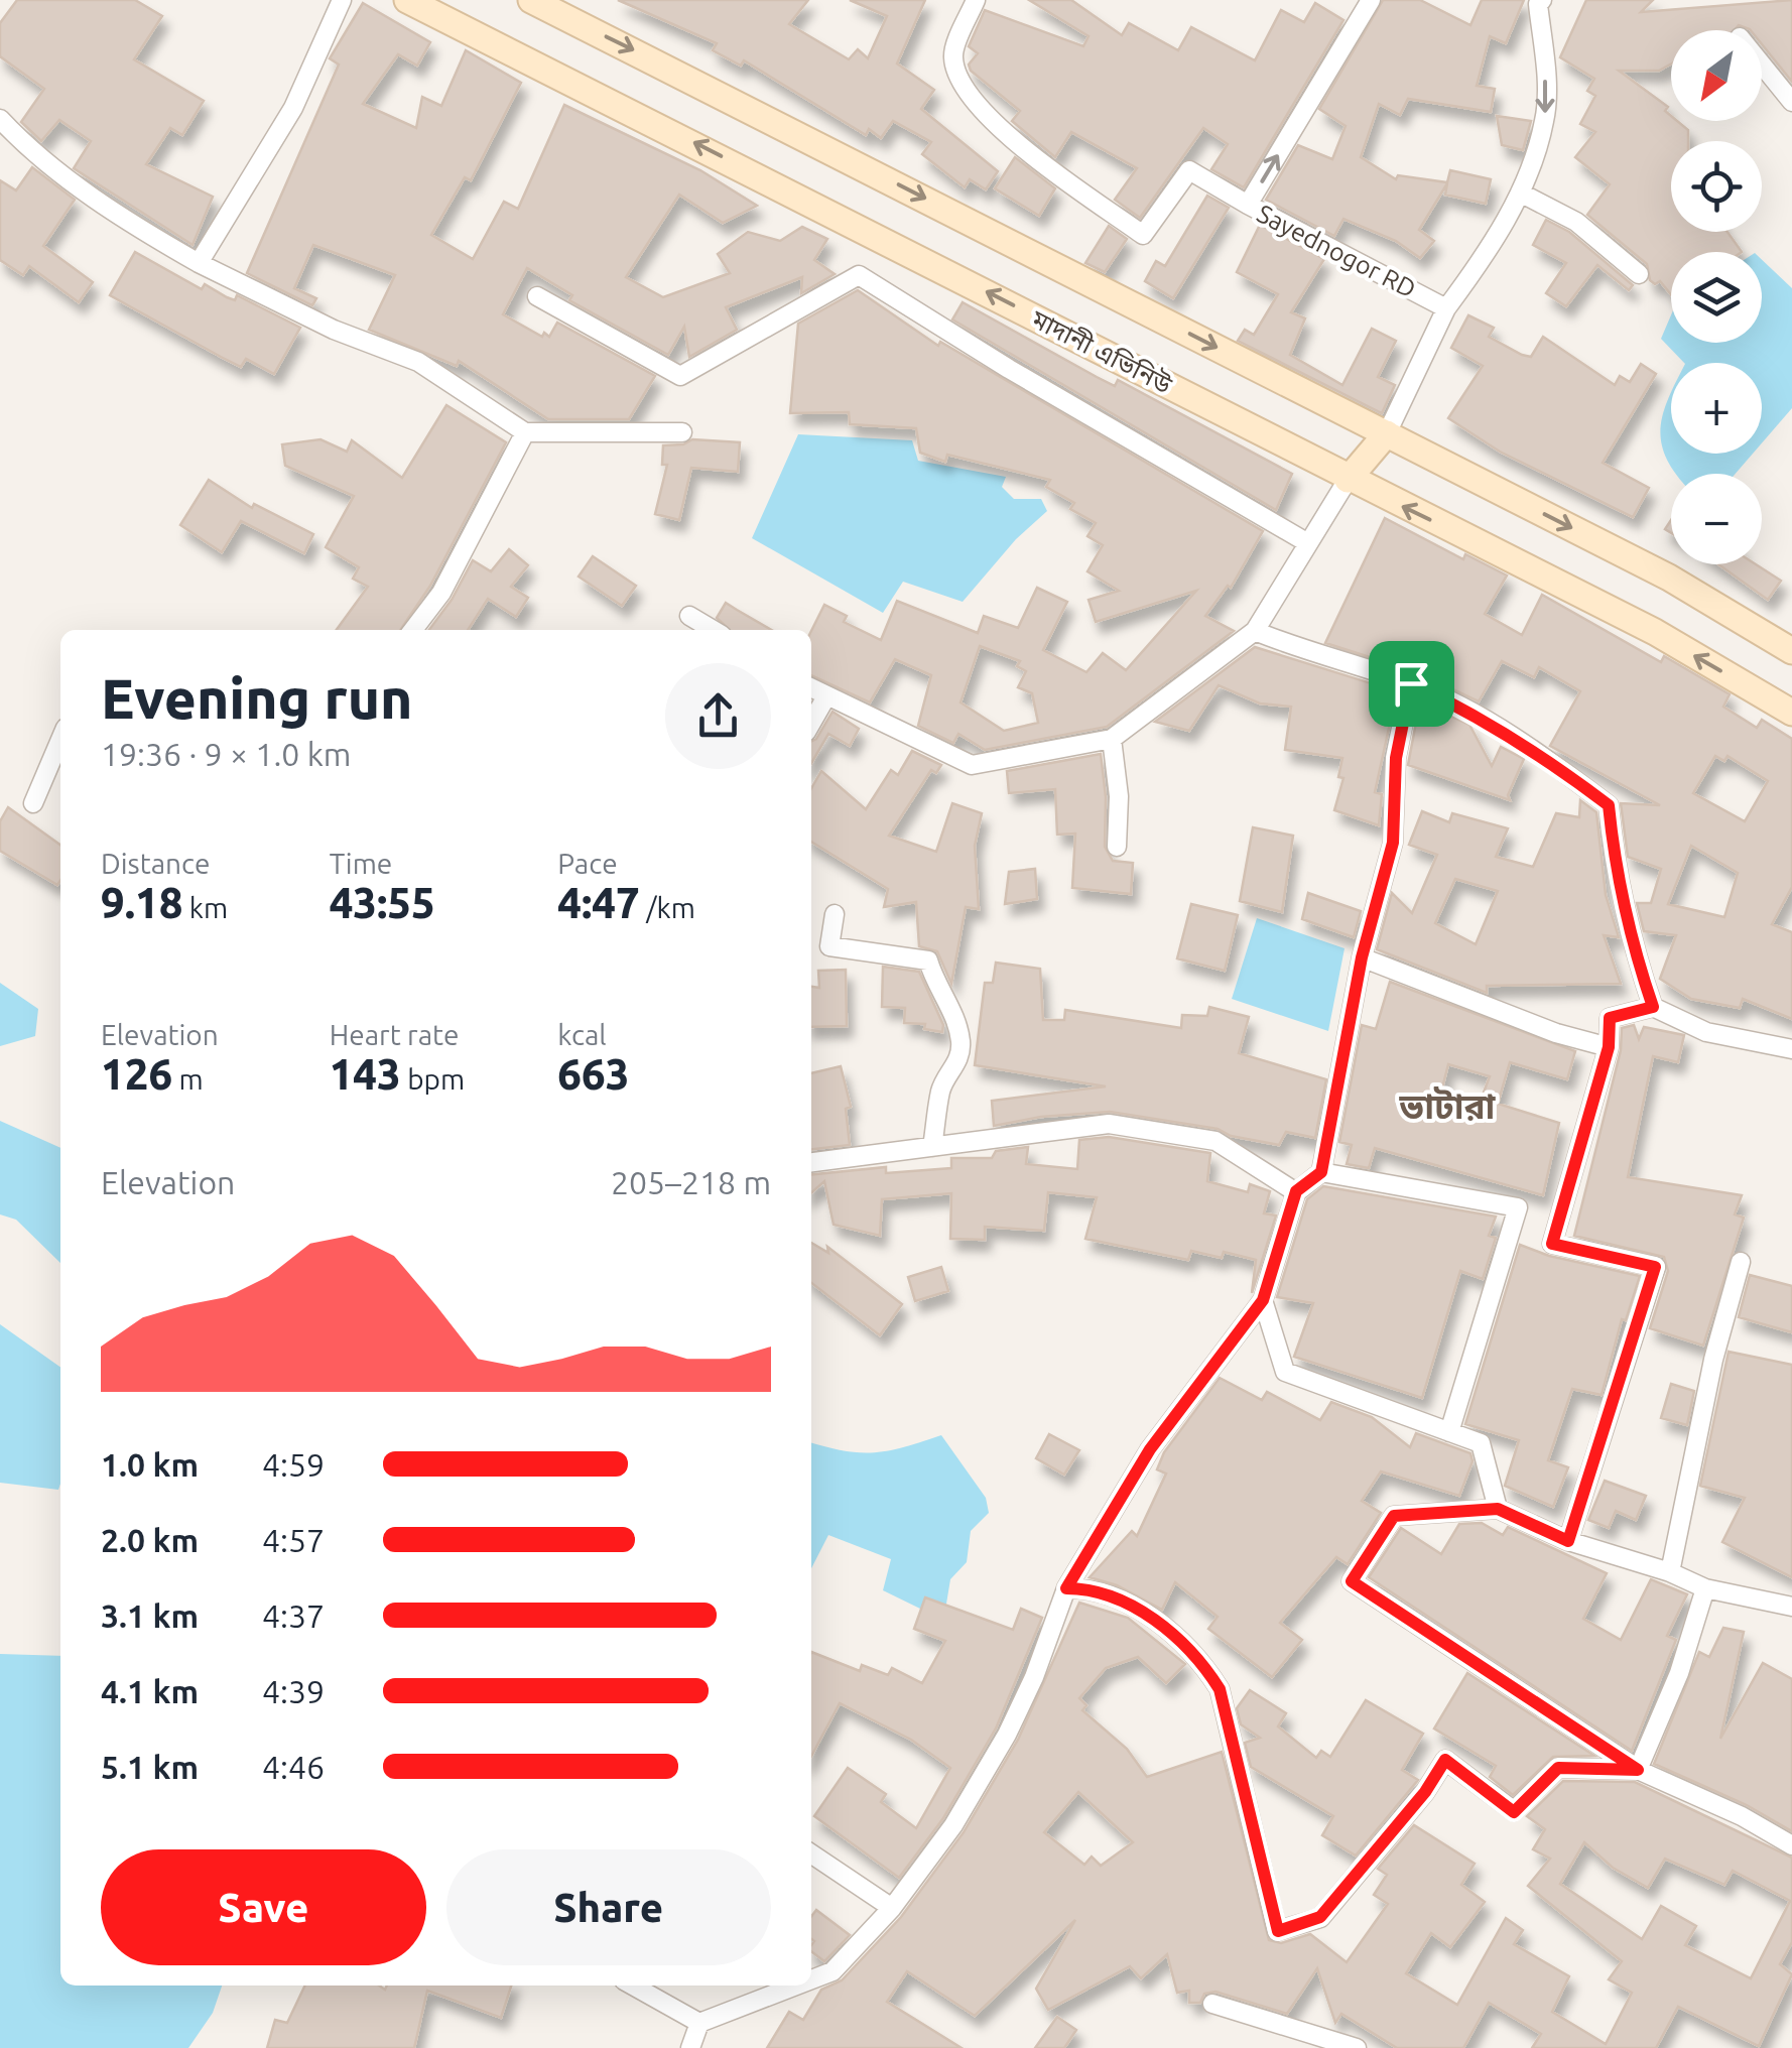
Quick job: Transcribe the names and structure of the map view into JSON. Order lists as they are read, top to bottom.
{
  "streets": {
    "main road": ["মাদানী এভিনিউ"],
    "street": ["Sayednogor RD"]
  },
  "districts": ["ভাটারা"],
  "north": "bottom left",
  "page": {
    "map_buttons": ["+", "−"],
    "heading": ["Evening run", "19:36 · 9 × 1.0 km"],
    "stats": [
      ["Distance", "9.18 km"],
      ["Time", "43:55"],
      ["Pace", "4:47 /km"],
      ["Elevation", "126 m"],
      ["Heart rate", "143 bpm"],
      ["kcal", "663"]
    ],
    "chart": ["Elevation", "205–218 m"],
    "list": [
      {
        "name": "1.0 km",
        "note": "4:59"
      },
      {
        "name": "2.0 km",
        "note": "4:57"
      },
      {
        "name": "3.1 km",
        "note": "4:37"
      },
      {
        "name": "4.1 km",
        "note": "4:39"
      },
      {
        "name": "5.1 km",
        "note": "4:46"
      }
    ],
    "buttons": ["Save", "Share"]
  }
}
